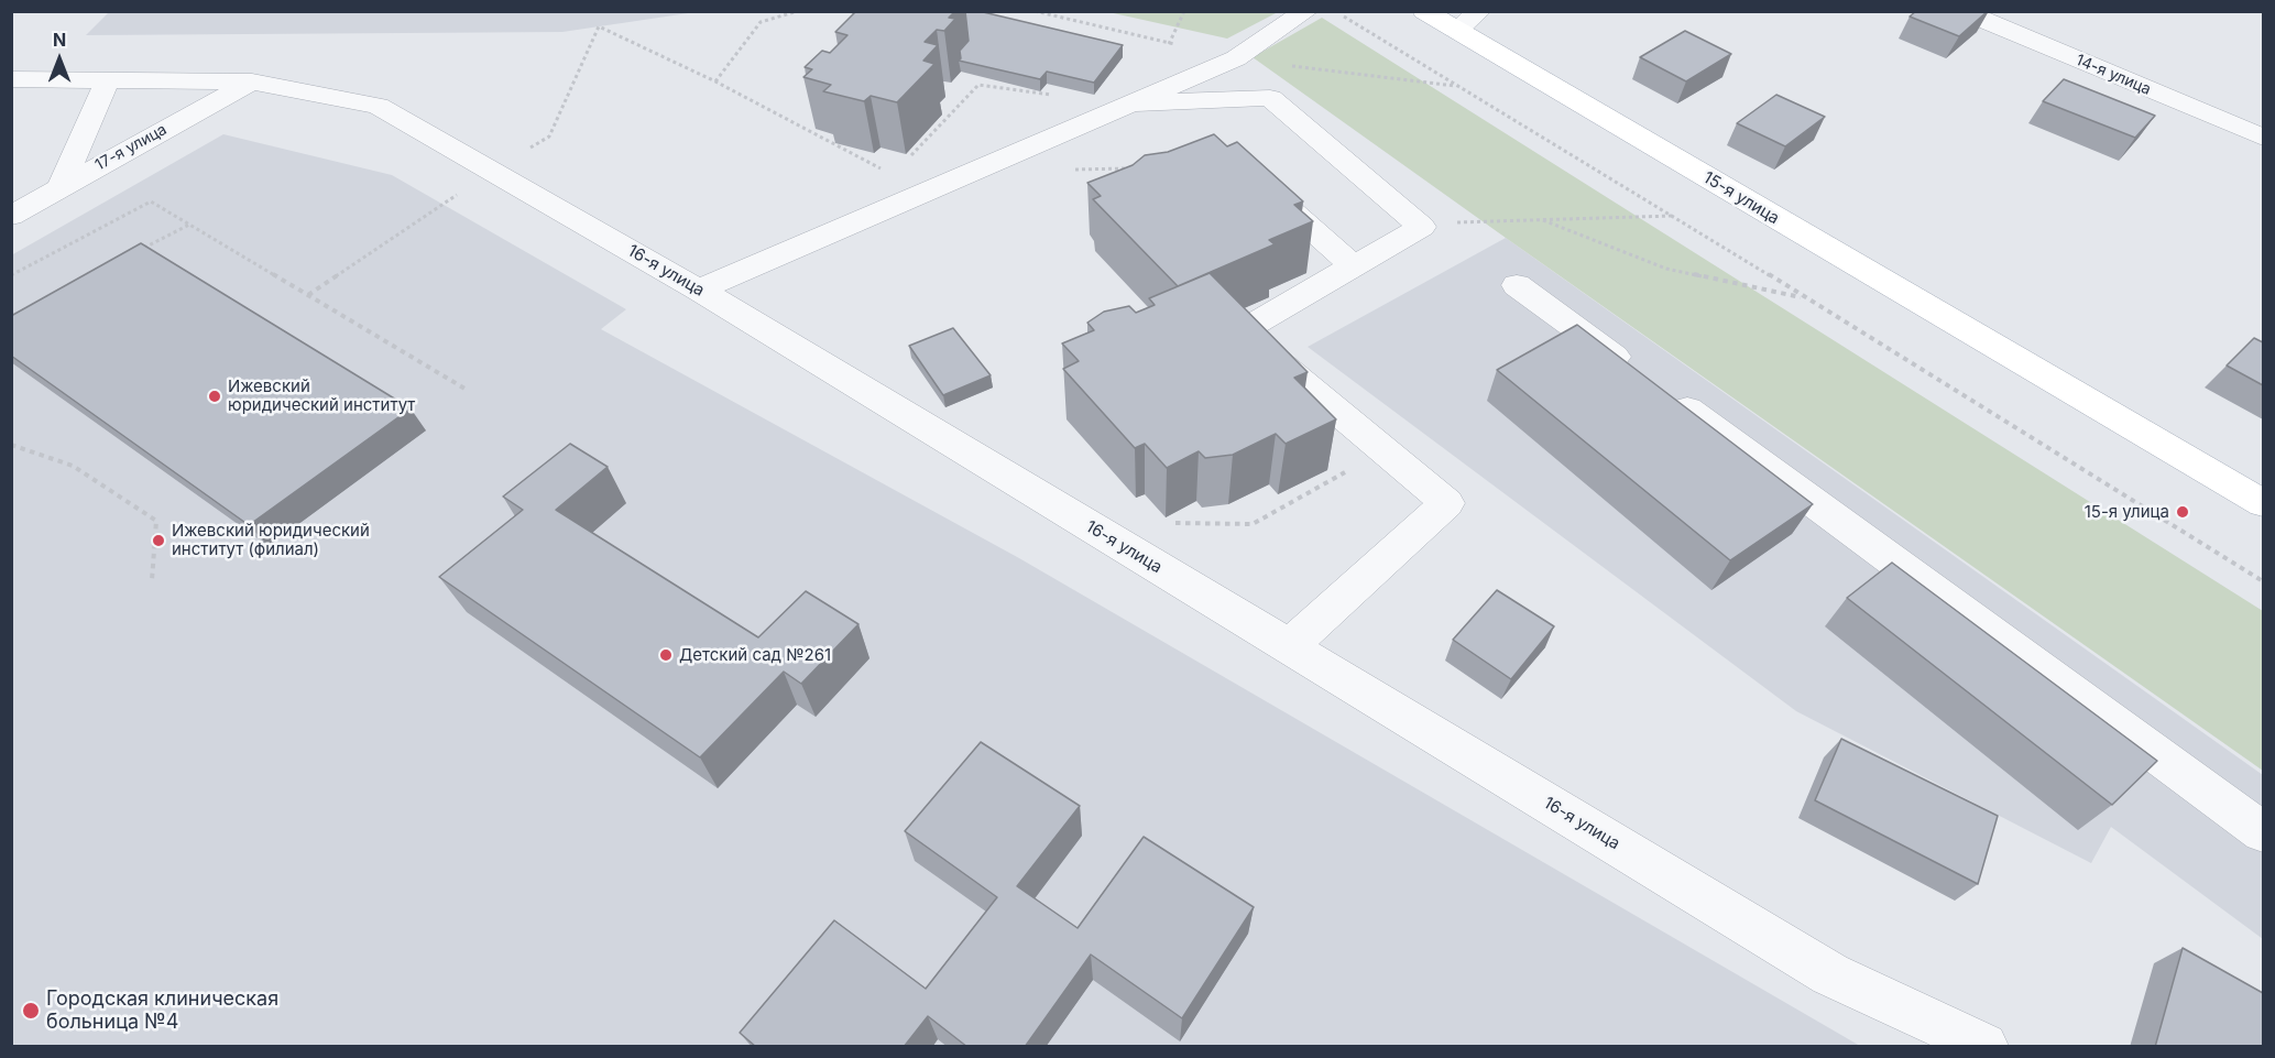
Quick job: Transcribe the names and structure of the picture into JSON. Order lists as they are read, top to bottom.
{
  "streets": {
    "main road": ["15-я улица"],
    "street": ["14-я улица", "17-я улица", "16-я улица"]
  },
  "crossings": [
    ["17-я улица", "16-я улица"]
  ],
  "places": [
    "Ижевский юридический институт",
    "15-я улица",
    "Ижевский юридический институт (филиал)",
    "Детский сад №261",
    "Городская клиническая больница №4"
  ],
  "north": "top"
}
